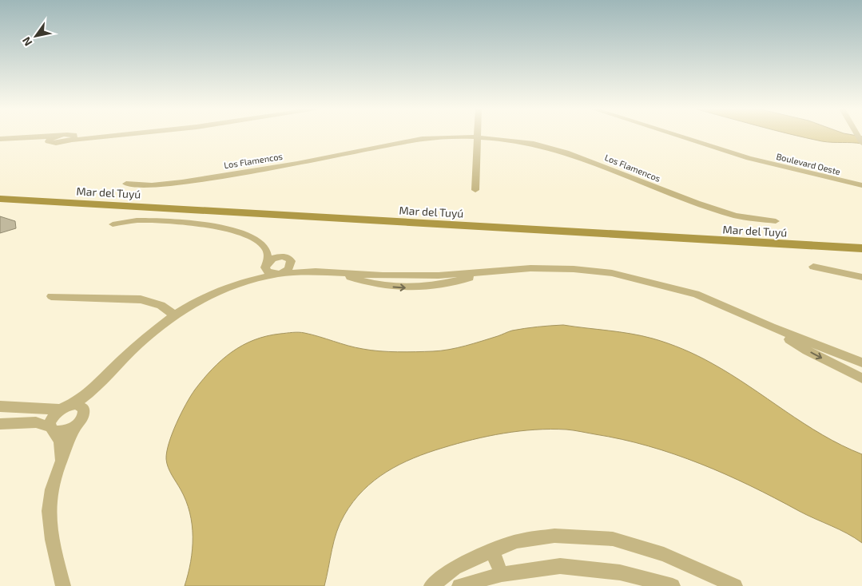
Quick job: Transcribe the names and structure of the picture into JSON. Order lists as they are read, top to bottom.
{
  "streets": {
    "street": ["Los Flamencos", "Boulevard Oeste", "Mar del Tuyú"]
  },
  "north": "bottom left"
}
